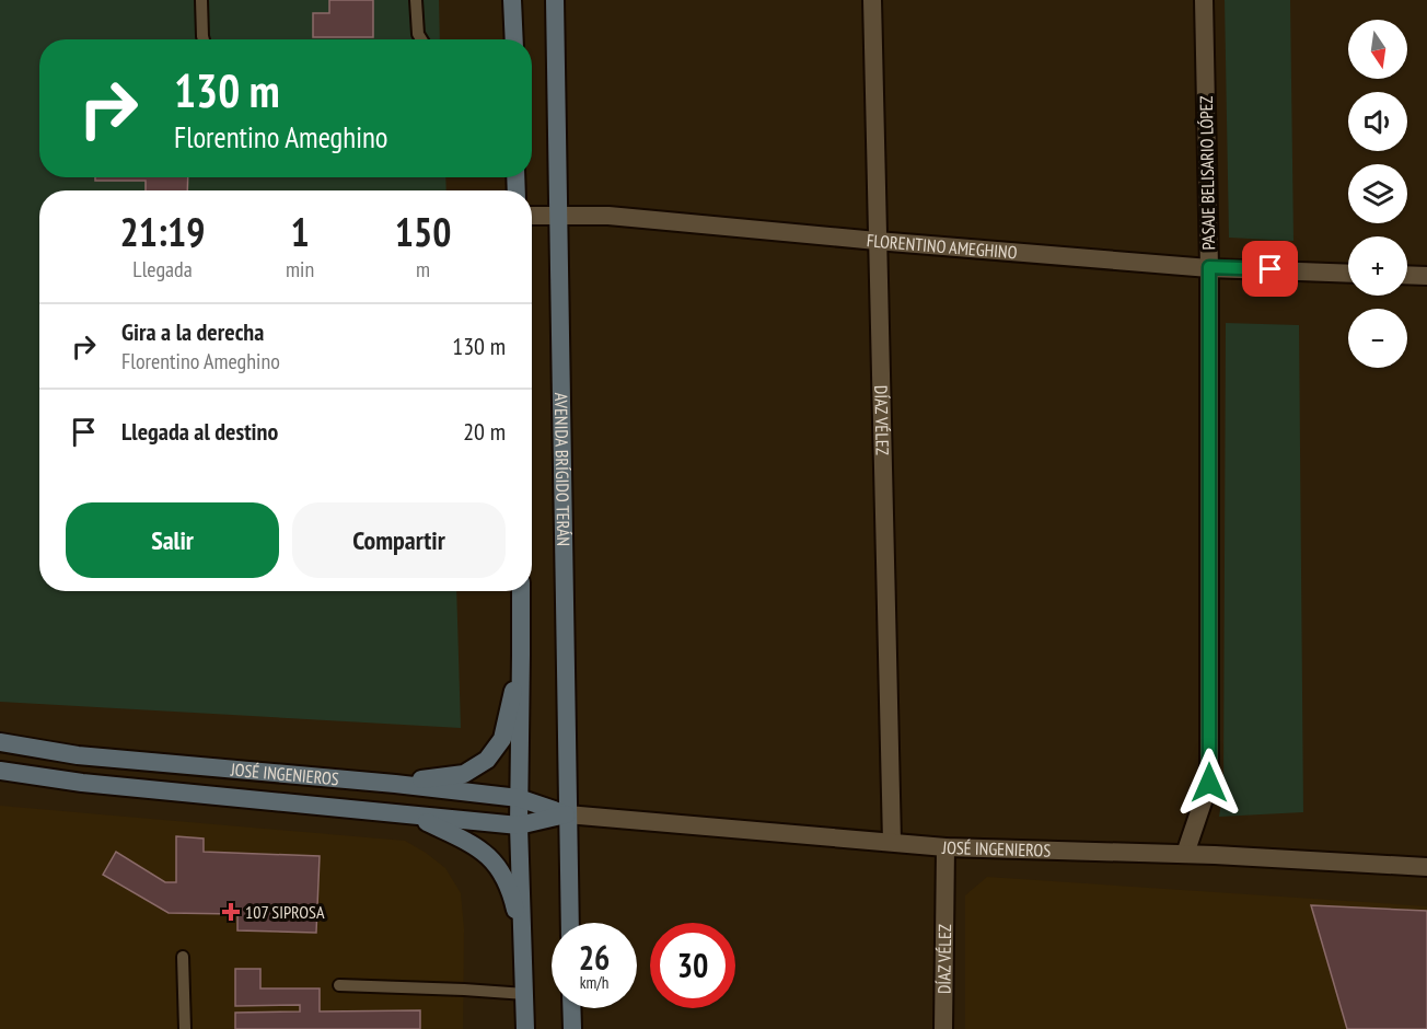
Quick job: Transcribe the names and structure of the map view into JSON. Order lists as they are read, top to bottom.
{
  "streets": {
    "main road": ["AVENIDA BRÍGIDO TERÁN", "JOSÉ INGENIEROS"],
    "street": ["PASAJE BELISARIO LÓPEZ", "FLORENTINO AMEGHINO", "DÍAZ VÉLEZ"]
  },
  "crossings": [
    ["PASAJE BELISARIO LÓPEZ", "FLORENTINO AMEGHINO"],
    ["PASAJE BELISARIO LÓPEZ", "JOSÉ INGENIEROS"],
    ["FLORENTINO AMEGHINO", "DÍAZ VÉLEZ"],
    ["FLORENTINO AMEGHINO", "AVENIDA BRÍGIDO TERÁN"],
    ["DÍAZ VÉLEZ", "JOSÉ INGENIEROS"],
    ["AVENIDA BRÍGIDO TERÁN", "JOSÉ INGENIEROS"]
  ],
  "places": {
    "health": ["107 SIPROSA"]
  },
  "north": "bottom",
  "page": {
    "map_buttons": ["+", "−"],
    "turn": ["130 m", "Florentino Ameghino"],
    "eta": [
      "21:19",
      "Llegada",
      "1",
      "min",
      "150",
      "m"
    ],
    "list": [
      {
        "name": "Gira a la derecha",
        "note": "Florentino Ameghino",
        "value": "130 m"
      },
      {
        "name": "Llegada al destino",
        "value": "20 m"
      }
    ],
    "buttons": ["Salir", "Compartir"],
    "speed": "26 km/h",
    "limit": "30"
  }
}
